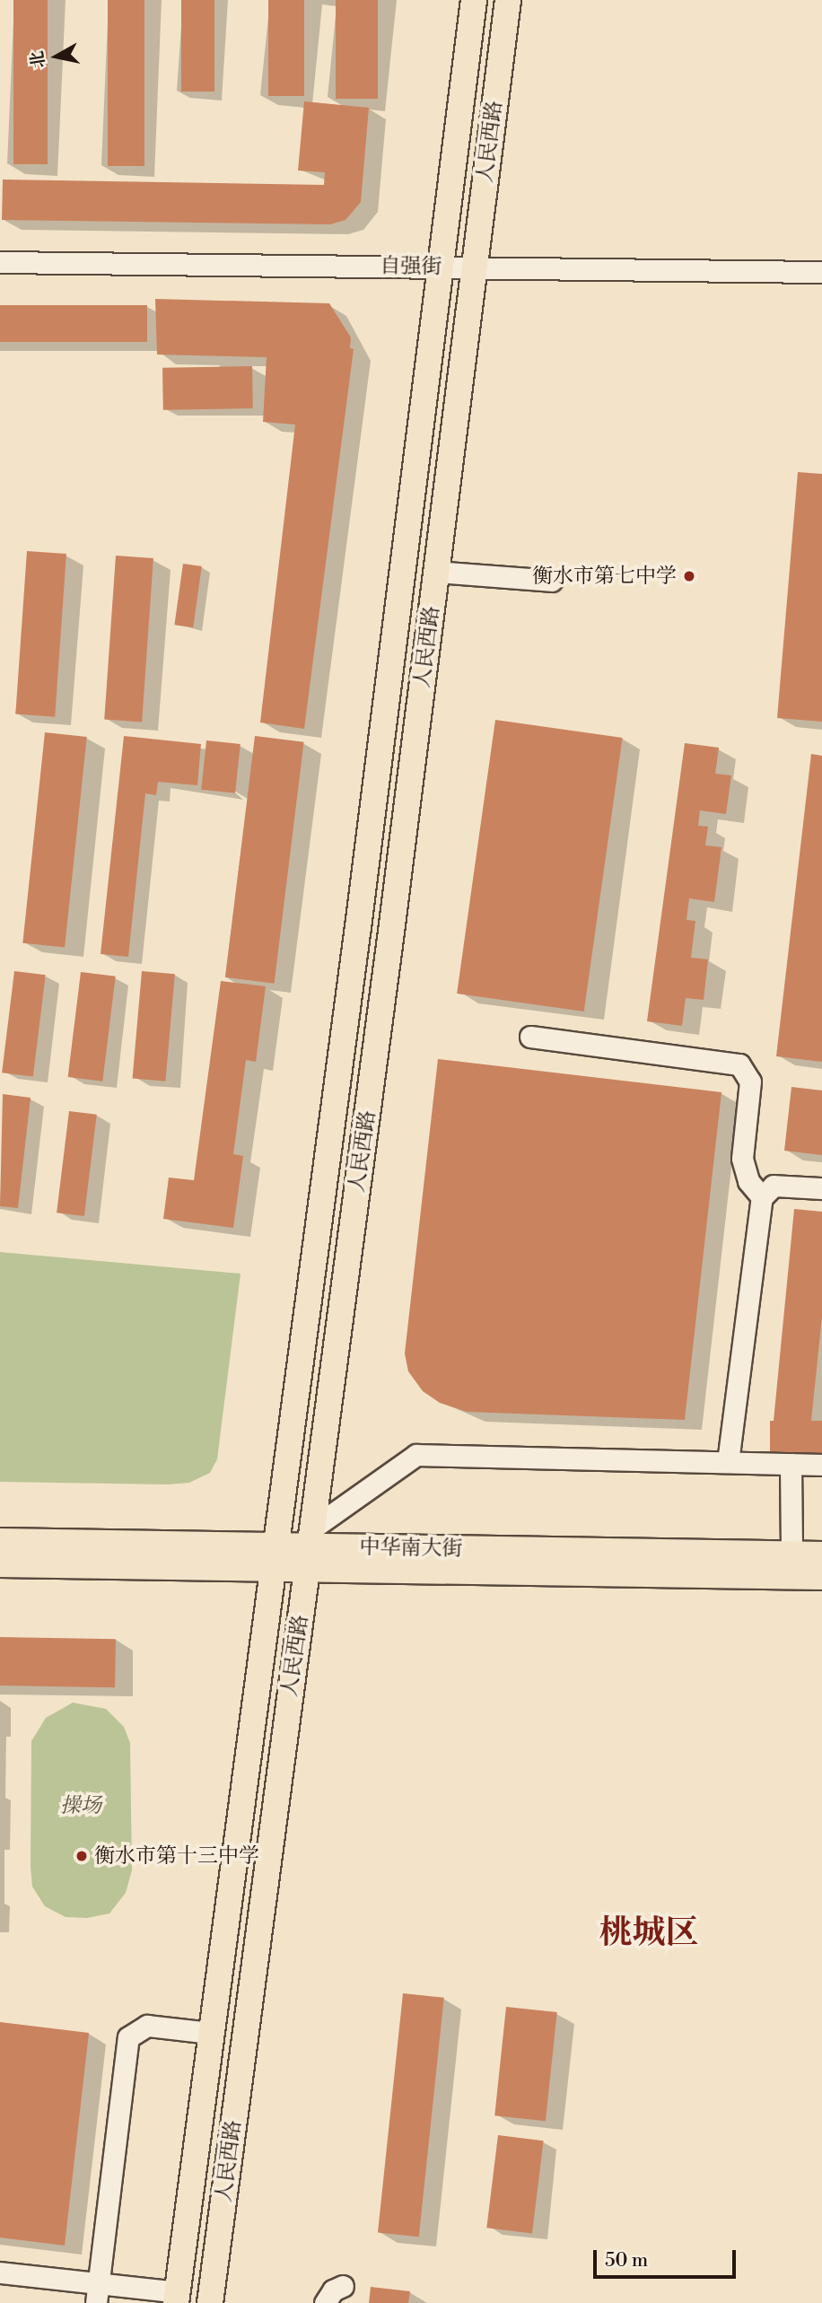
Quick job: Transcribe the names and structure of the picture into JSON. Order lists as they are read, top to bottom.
{
  "streets": {
    "main road": ["人民西路", "中华南大街"],
    "street": ["自强街"]
  },
  "crossings": [
    ["人民西路", "自强街"],
    ["人民西路", "中华南大街"]
  ],
  "districts": ["桃城区"],
  "parks": ["操场"],
  "places": ["衡水市第七中学", "衡水市第十三中学"],
  "scale_bar": "50 m",
  "north": "left"
}
